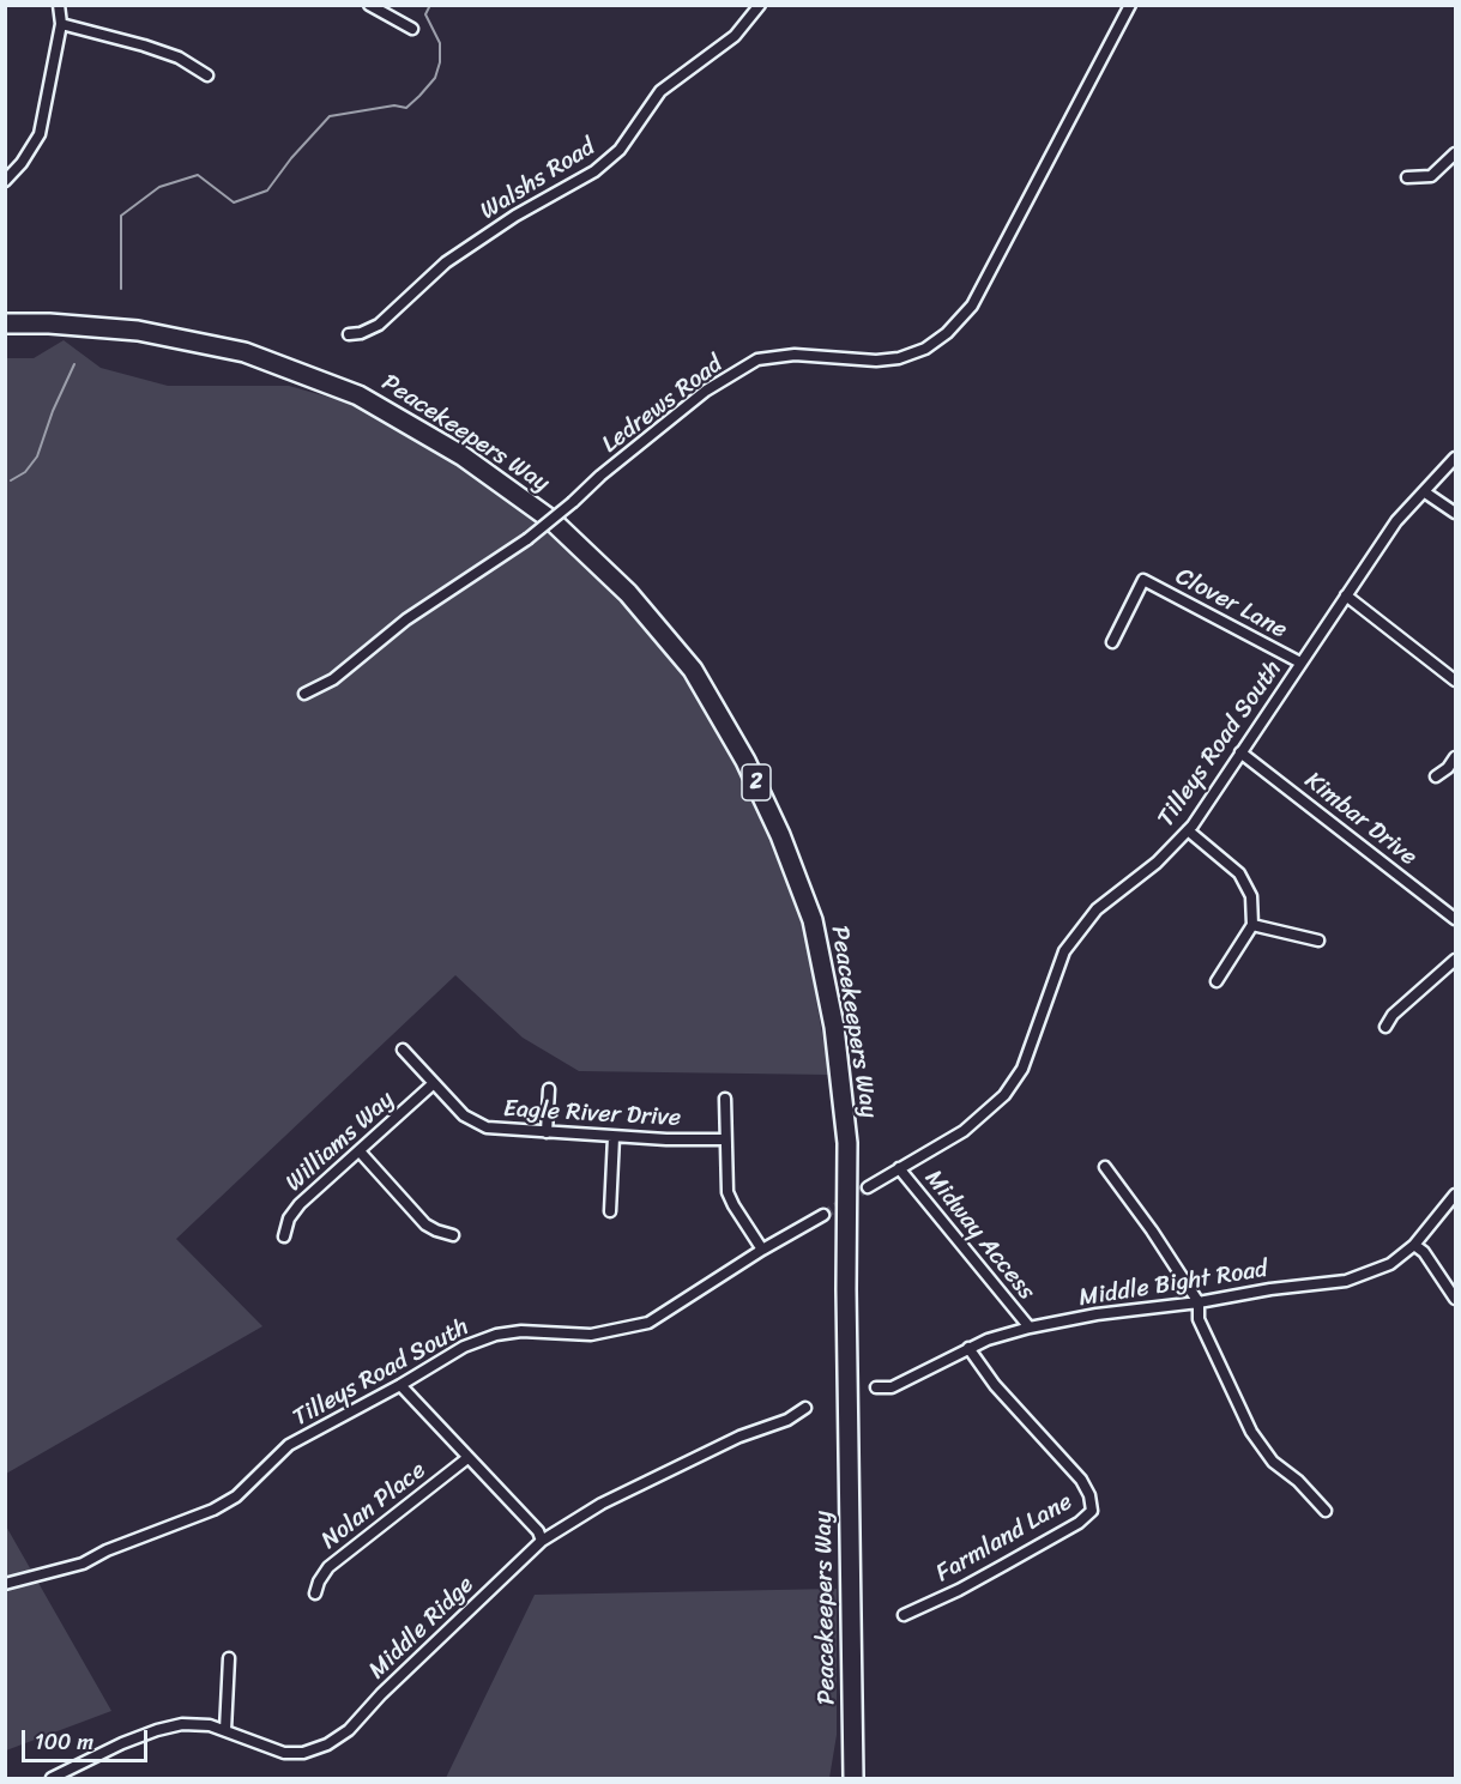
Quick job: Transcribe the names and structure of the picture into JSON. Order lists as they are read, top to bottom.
{
  "streets": {
    "highway": ["Peacekeepers Way", "2"],
    "street": [
      "Walshs Road",
      "Ledrews Road",
      "Clover Lane",
      "Tilleys Road South",
      "Kimbar Drive",
      "Eagle River Drive",
      "Williams Way",
      "Midway Access",
      "Middle Bight Road",
      "Nolan Place",
      "Farmland Lane",
      "Middle Ridge"
    ]
  },
  "crossings": [
    ["Clover Lane", "Tilleys Road South"],
    ["Tilleys Road South", "Kimbar Drive"],
    ["Tilleys Road South", "Midway Access"],
    ["Eagle River Drive", "Williams Way"],
    ["Midway Access", "Middle Bight Road"],
    ["Middle Bight Road", "Farmland Lane"]
  ],
  "scale_bar": "100 m"
}
